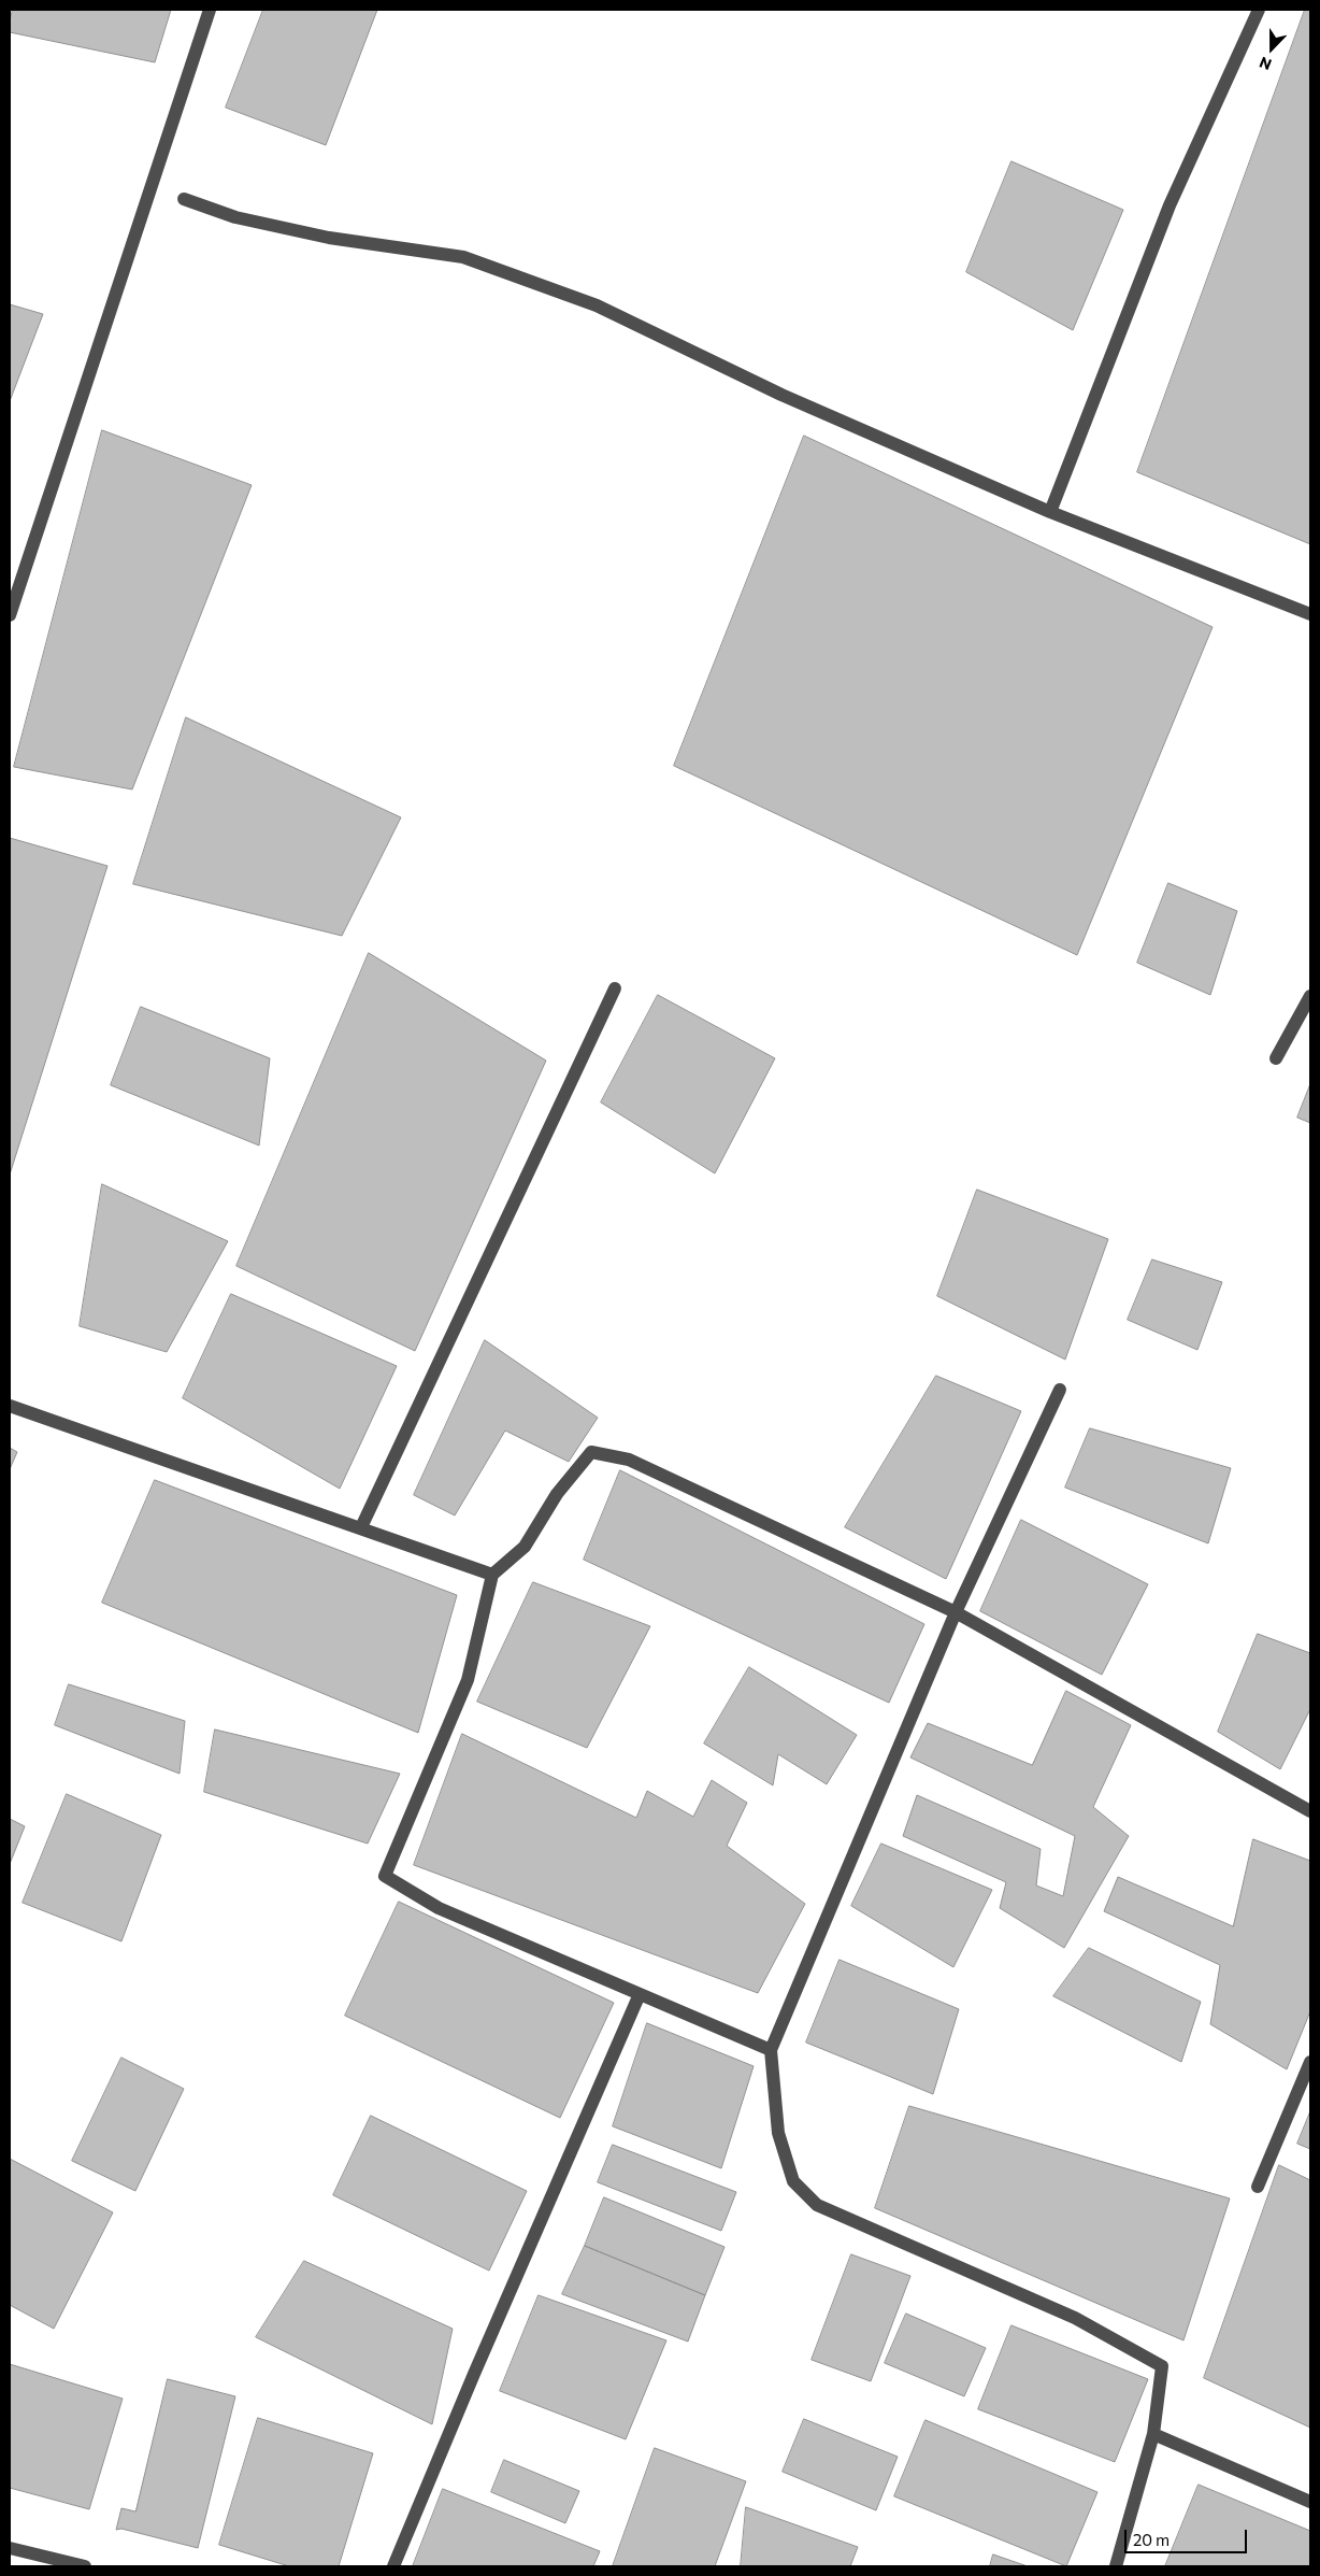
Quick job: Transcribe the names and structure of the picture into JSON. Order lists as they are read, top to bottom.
{
  "scale_bar": "20 m",
  "north": "bottom"
}
